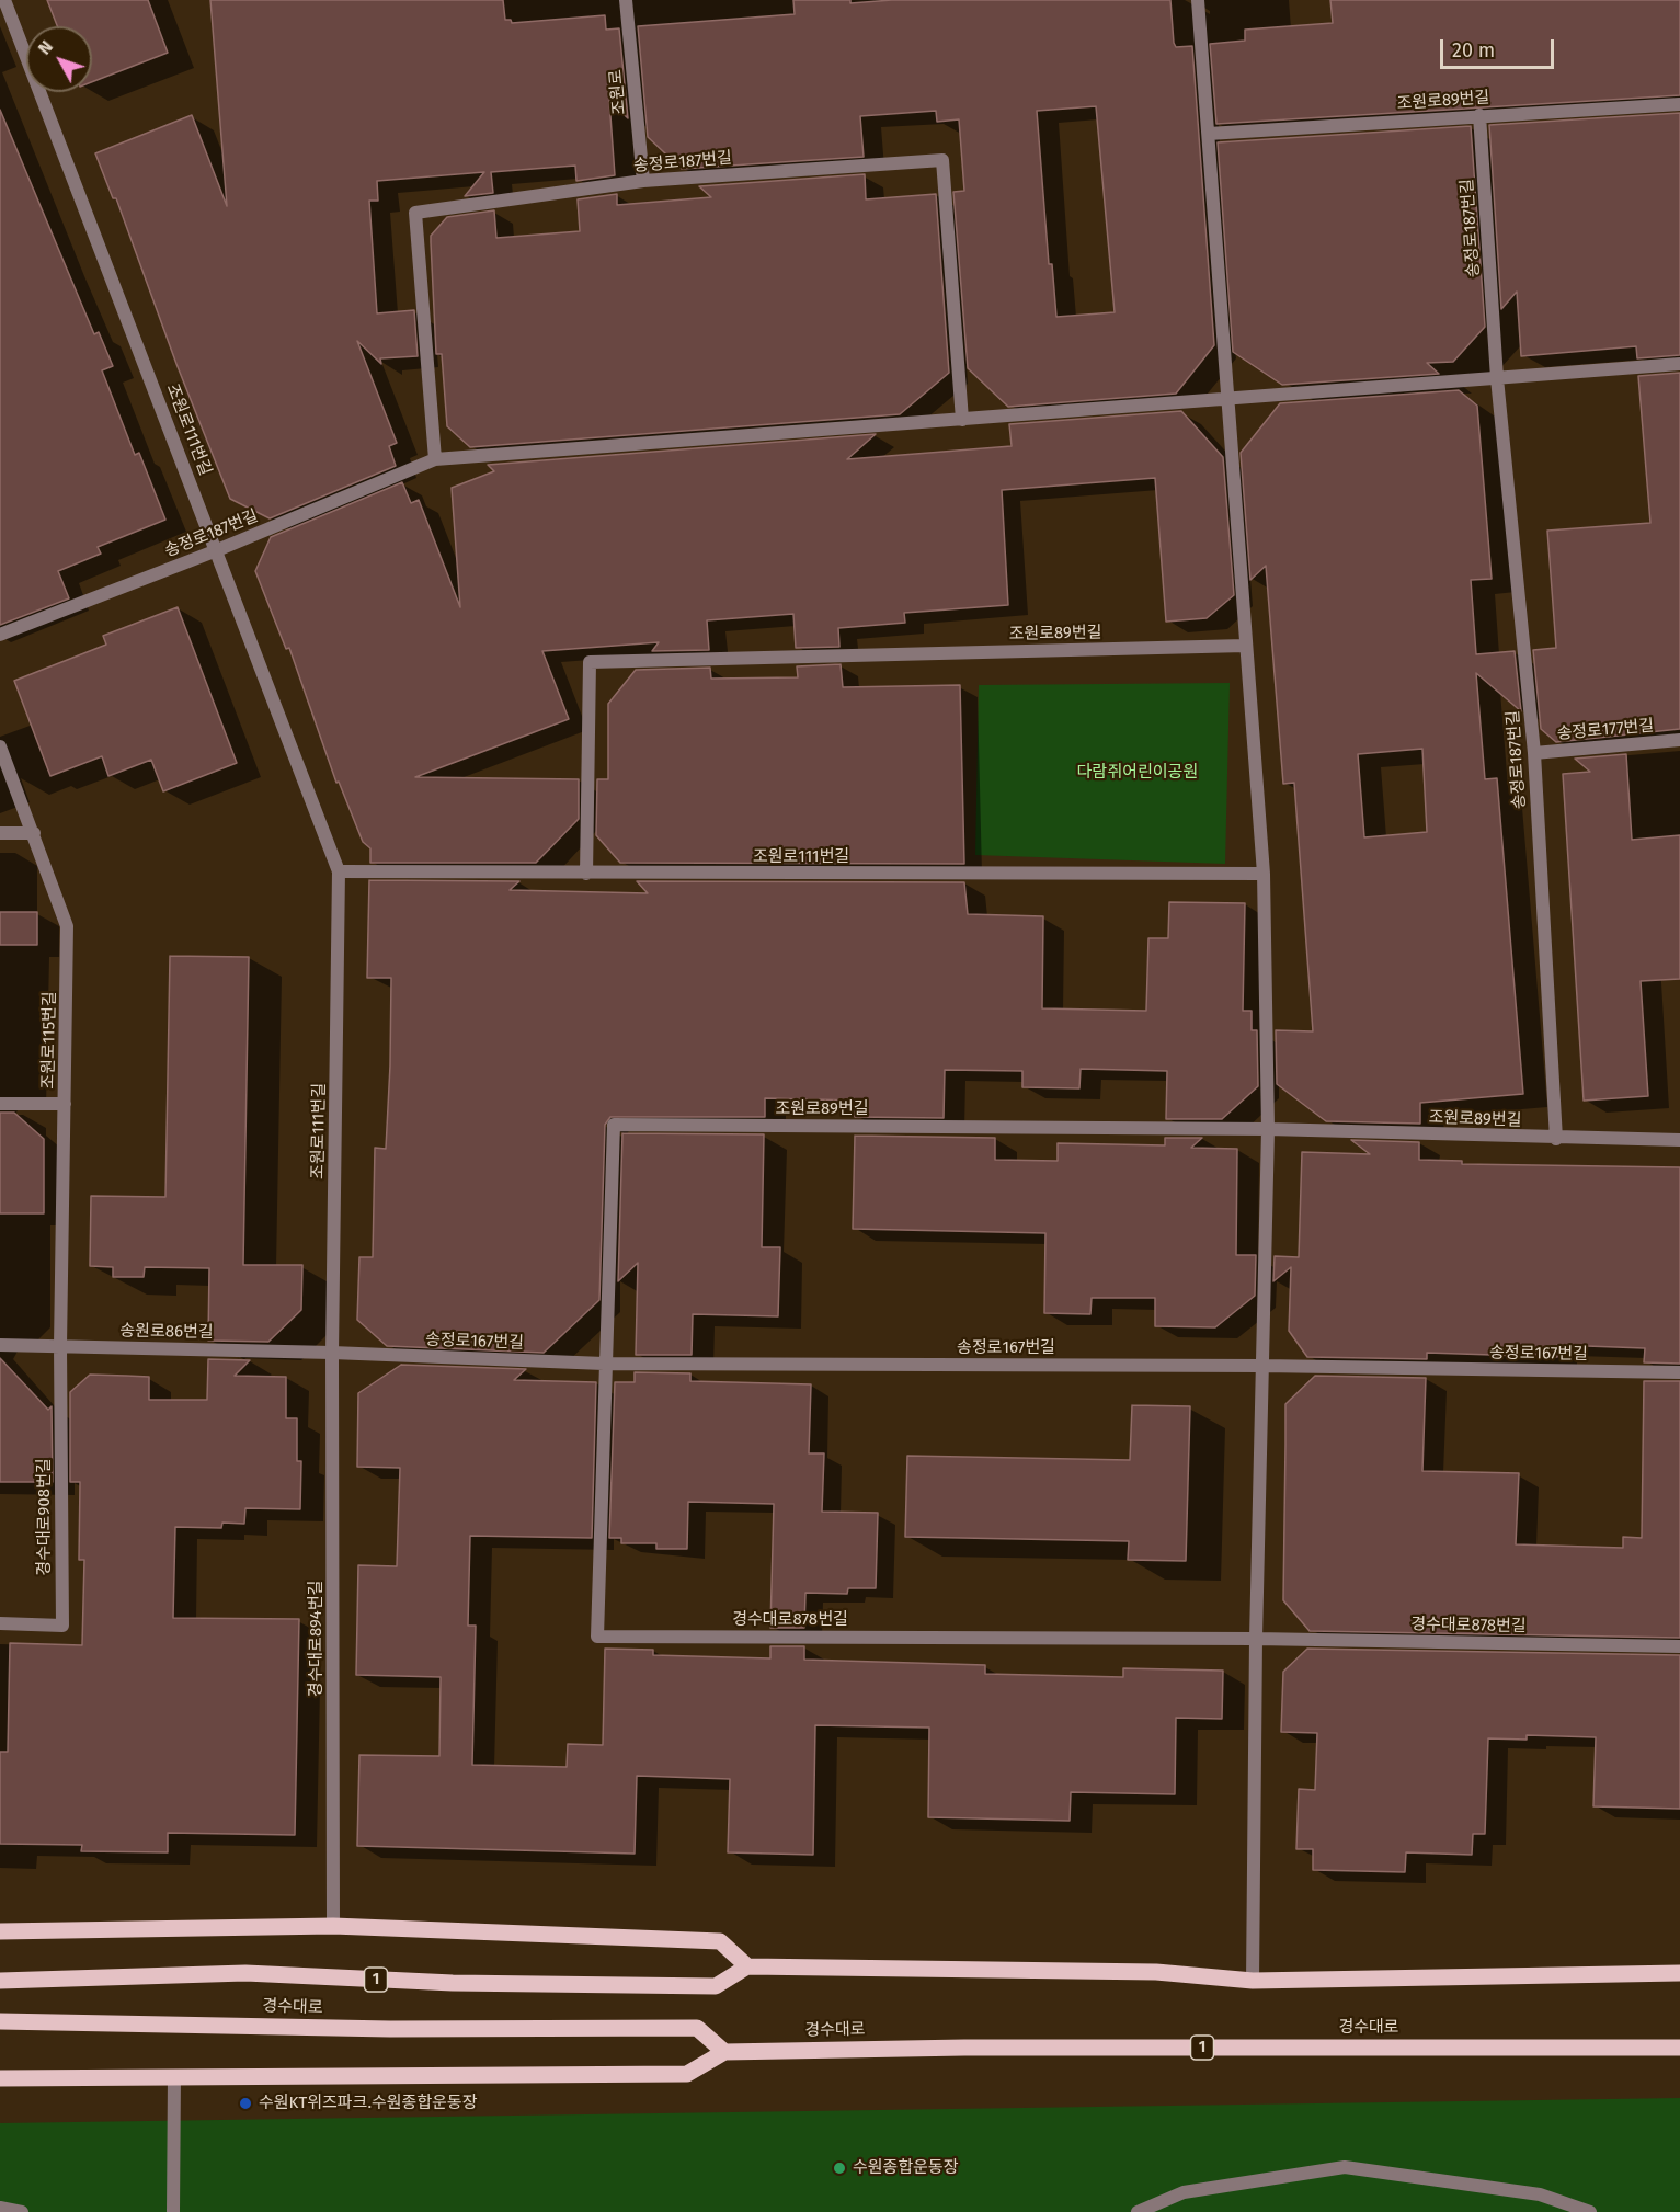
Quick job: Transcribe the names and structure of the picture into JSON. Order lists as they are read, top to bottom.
{
  "streets": {
    "main road": ["1", "경수대로"],
    "street": [
      "조원로",
      "조원로89번길",
      "송정로187번길",
      "조원로111번길",
      "송정로177번길",
      "조원로115번길",
      "송원로86번길",
      "송정로167번길",
      "경수대로908번길",
      "경수대로878번길",
      "경수대로894번길"
    ]
  },
  "crossings": [
    ["조원로", "송정로187번길"],
    ["조원로89번길", "송정로187번길"],
    ["조원로89번길", "조원로111번길"],
    ["조원로89번길", "송정로167번길"],
    ["조원로89번길", "경수대로878번길"],
    ["송정로187번길", "조원로111번길"],
    ["송정로187번길", "송정로177번길"],
    ["조원로111번길", "송원로86번길"],
    ["조원로111번길", "송정로167번길"],
    ["조원로111번길", "경수대로894번길"],
    ["조원로115번길", "송원로86번길"],
    ["조원로115번길", "경수대로908번길"],
    ["송원로86번길", "송정로167번길"],
    ["송원로86번길", "경수대로908번길"],
    ["송원로86번길", "경수대로894번길"],
    ["송정로167번길", "경수대로878번길"],
    ["송정로167번길", "경수대로894번길"]
  ],
  "parks": ["다람쥐어린이공원"],
  "places": ["수원KT위즈파크.수원종합운동장", "수원종합운동장"],
  "scale_bar": "20 m",
  "north": "top left"
}
